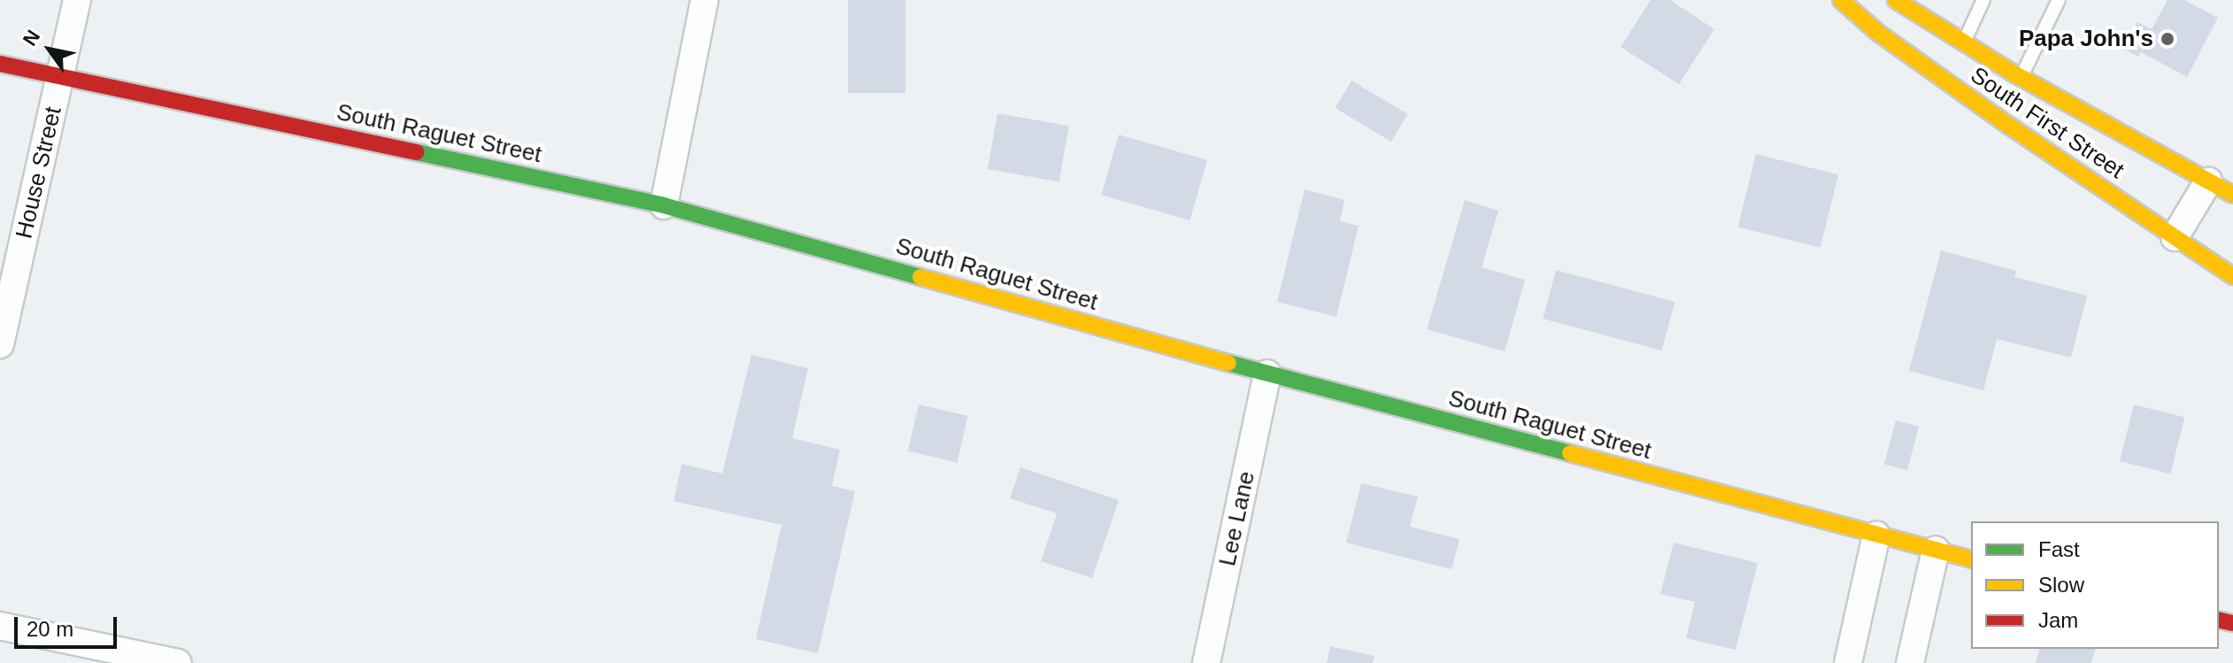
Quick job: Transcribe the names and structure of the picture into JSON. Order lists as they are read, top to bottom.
{
  "streets": {
    "street": [
      "South First Street",
      "South Raguet Street",
      "House Street",
      "Lee Lane"
    ]
  },
  "crossings": [
    ["South Raguet Street", "House Street"],
    ["South Raguet Street", "Lee Lane"]
  ],
  "places": ["Papa John's"],
  "legend": ["Fast", "Slow", "Jam"],
  "scale_bar": "20 m",
  "north": "top left"
}
